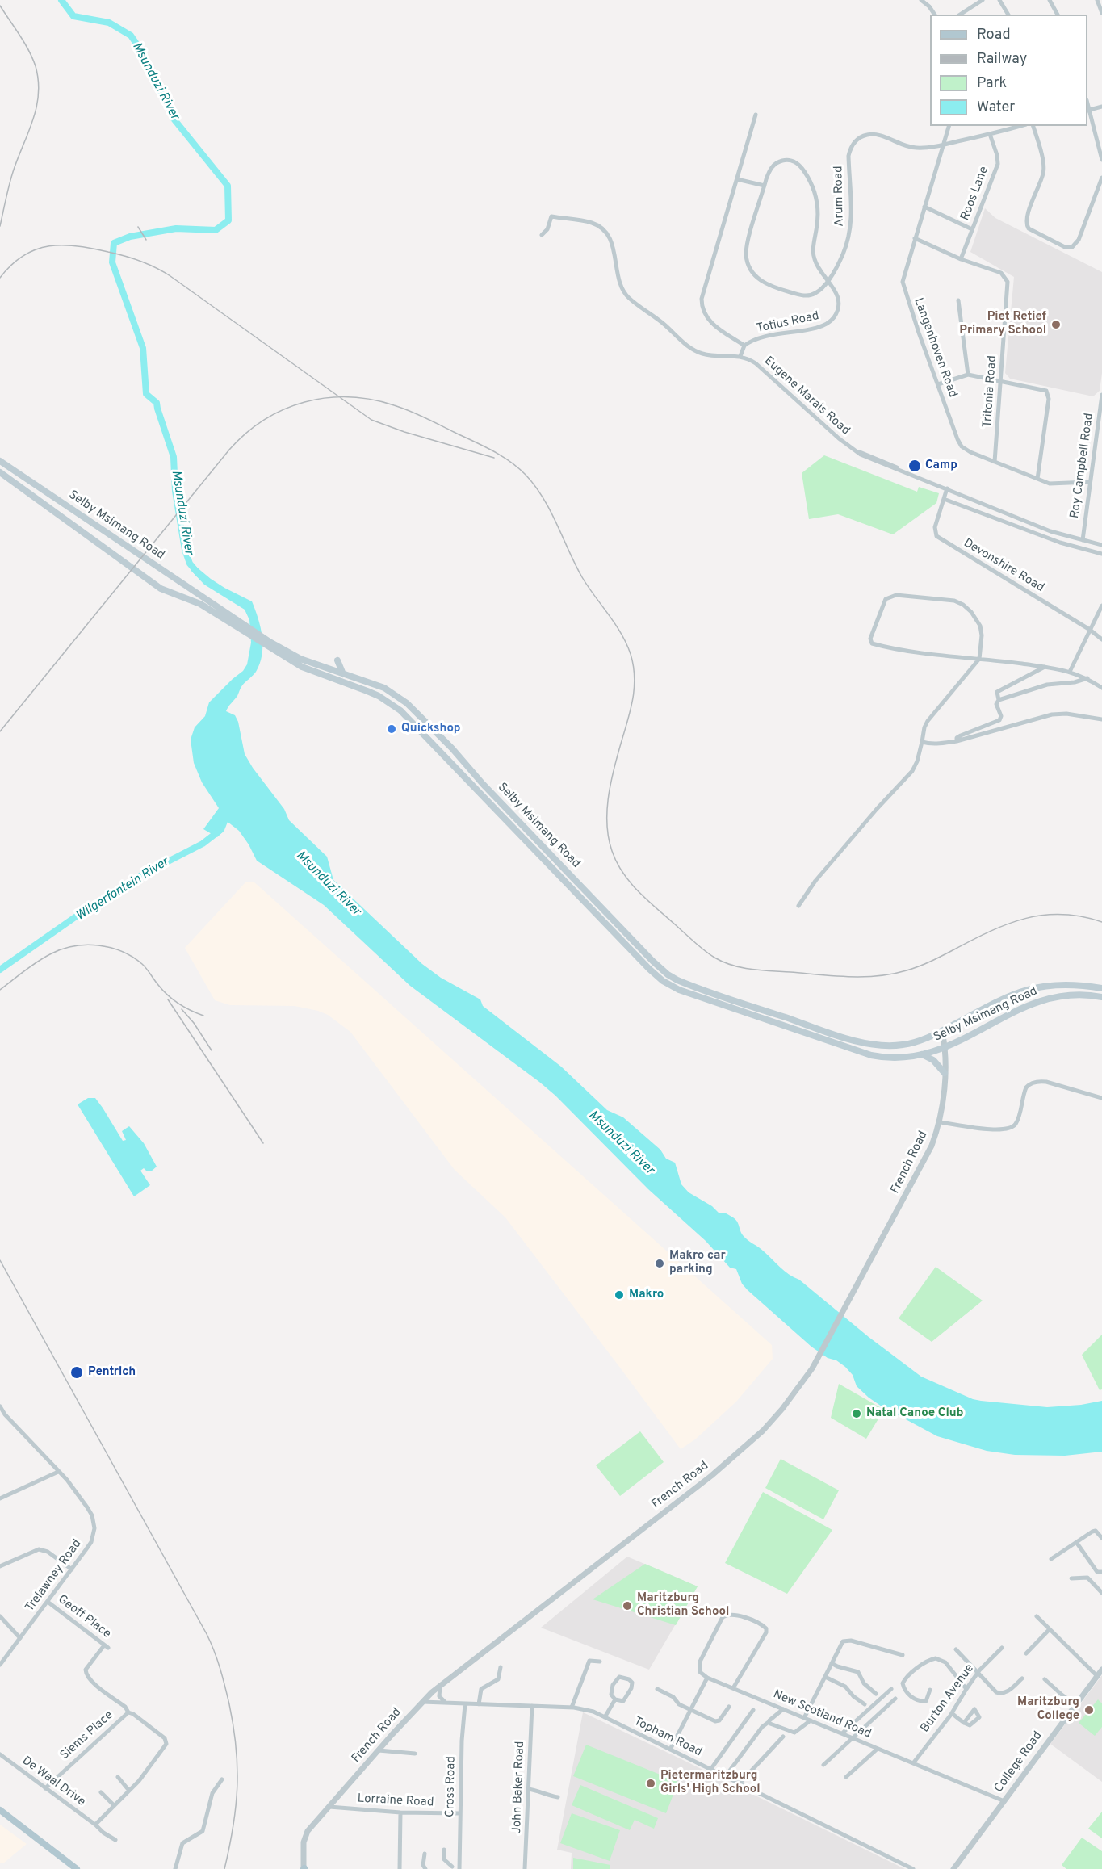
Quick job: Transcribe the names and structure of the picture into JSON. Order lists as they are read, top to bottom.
{
  "streets": {
    "main road": ["Selby Msimang Road"],
    "street": [
      "Roos Lane",
      "Arum Road",
      "Totius Road",
      "Langenhoven Road",
      "Tritonia Road",
      "Eugene Marais Road",
      "Roy Campbell Road",
      "Devonshire Road",
      "French Road",
      "Trelawney Road",
      "Geoff Place",
      "Burton Avenue",
      "New Scotland Road",
      "Siems Place",
      "Topham Road",
      "College Road",
      "De Waal Drive",
      "Cross Road",
      "John Baker Road",
      "Lorraine Road"
    ]
  },
  "crossings": [
    ["Roos Lane", "Arum Road"],
    ["Roos Lane", "Tritonia Road"],
    ["Arum Road", "Totius Road"],
    ["Arum Road", "Langenhoven Road"],
    ["Totius Road", "Eugene Marais Road"],
    ["Langenhoven Road", "Tritonia Road"],
    ["Langenhoven Road", "Roy Campbell Road"],
    ["Eugene Marais Road", "Roy Campbell Road"],
    ["Eugene Marais Road", "Devonshire Road"],
    ["Selby Msimang Road", "French Road"],
    ["French Road", "Topham Road"],
    ["French Road", "Lorraine Road"],
    ["Trelawney Road", "Geoff Place"],
    ["Geoff Place", "Siems Place"],
    ["Burton Avenue", "New Scotland Road"],
    ["New Scotland Road", "College Road"],
    ["Siems Place", "De Waal Drive"],
    ["Topham Road", "Cross Road"],
    ["Topham Road", "John Baker Road"],
    ["Cross Road", "Lorraine Road"]
  ],
  "water": ["Msunduzi River", "Wilgerfontein River"],
  "places": [
    "Piet Retief Primary School",
    "Camp",
    "Quickshop",
    "Makro car parking",
    "Makro",
    "Pentrich",
    "Natal Canoe Club",
    "Maritzburg Christian School",
    "Maritzburg College",
    "Pietermaritzburg Girls' High School"
  ],
  "legend": [
    "Road",
    "Railway",
    "Park",
    "Water"
  ]
}
